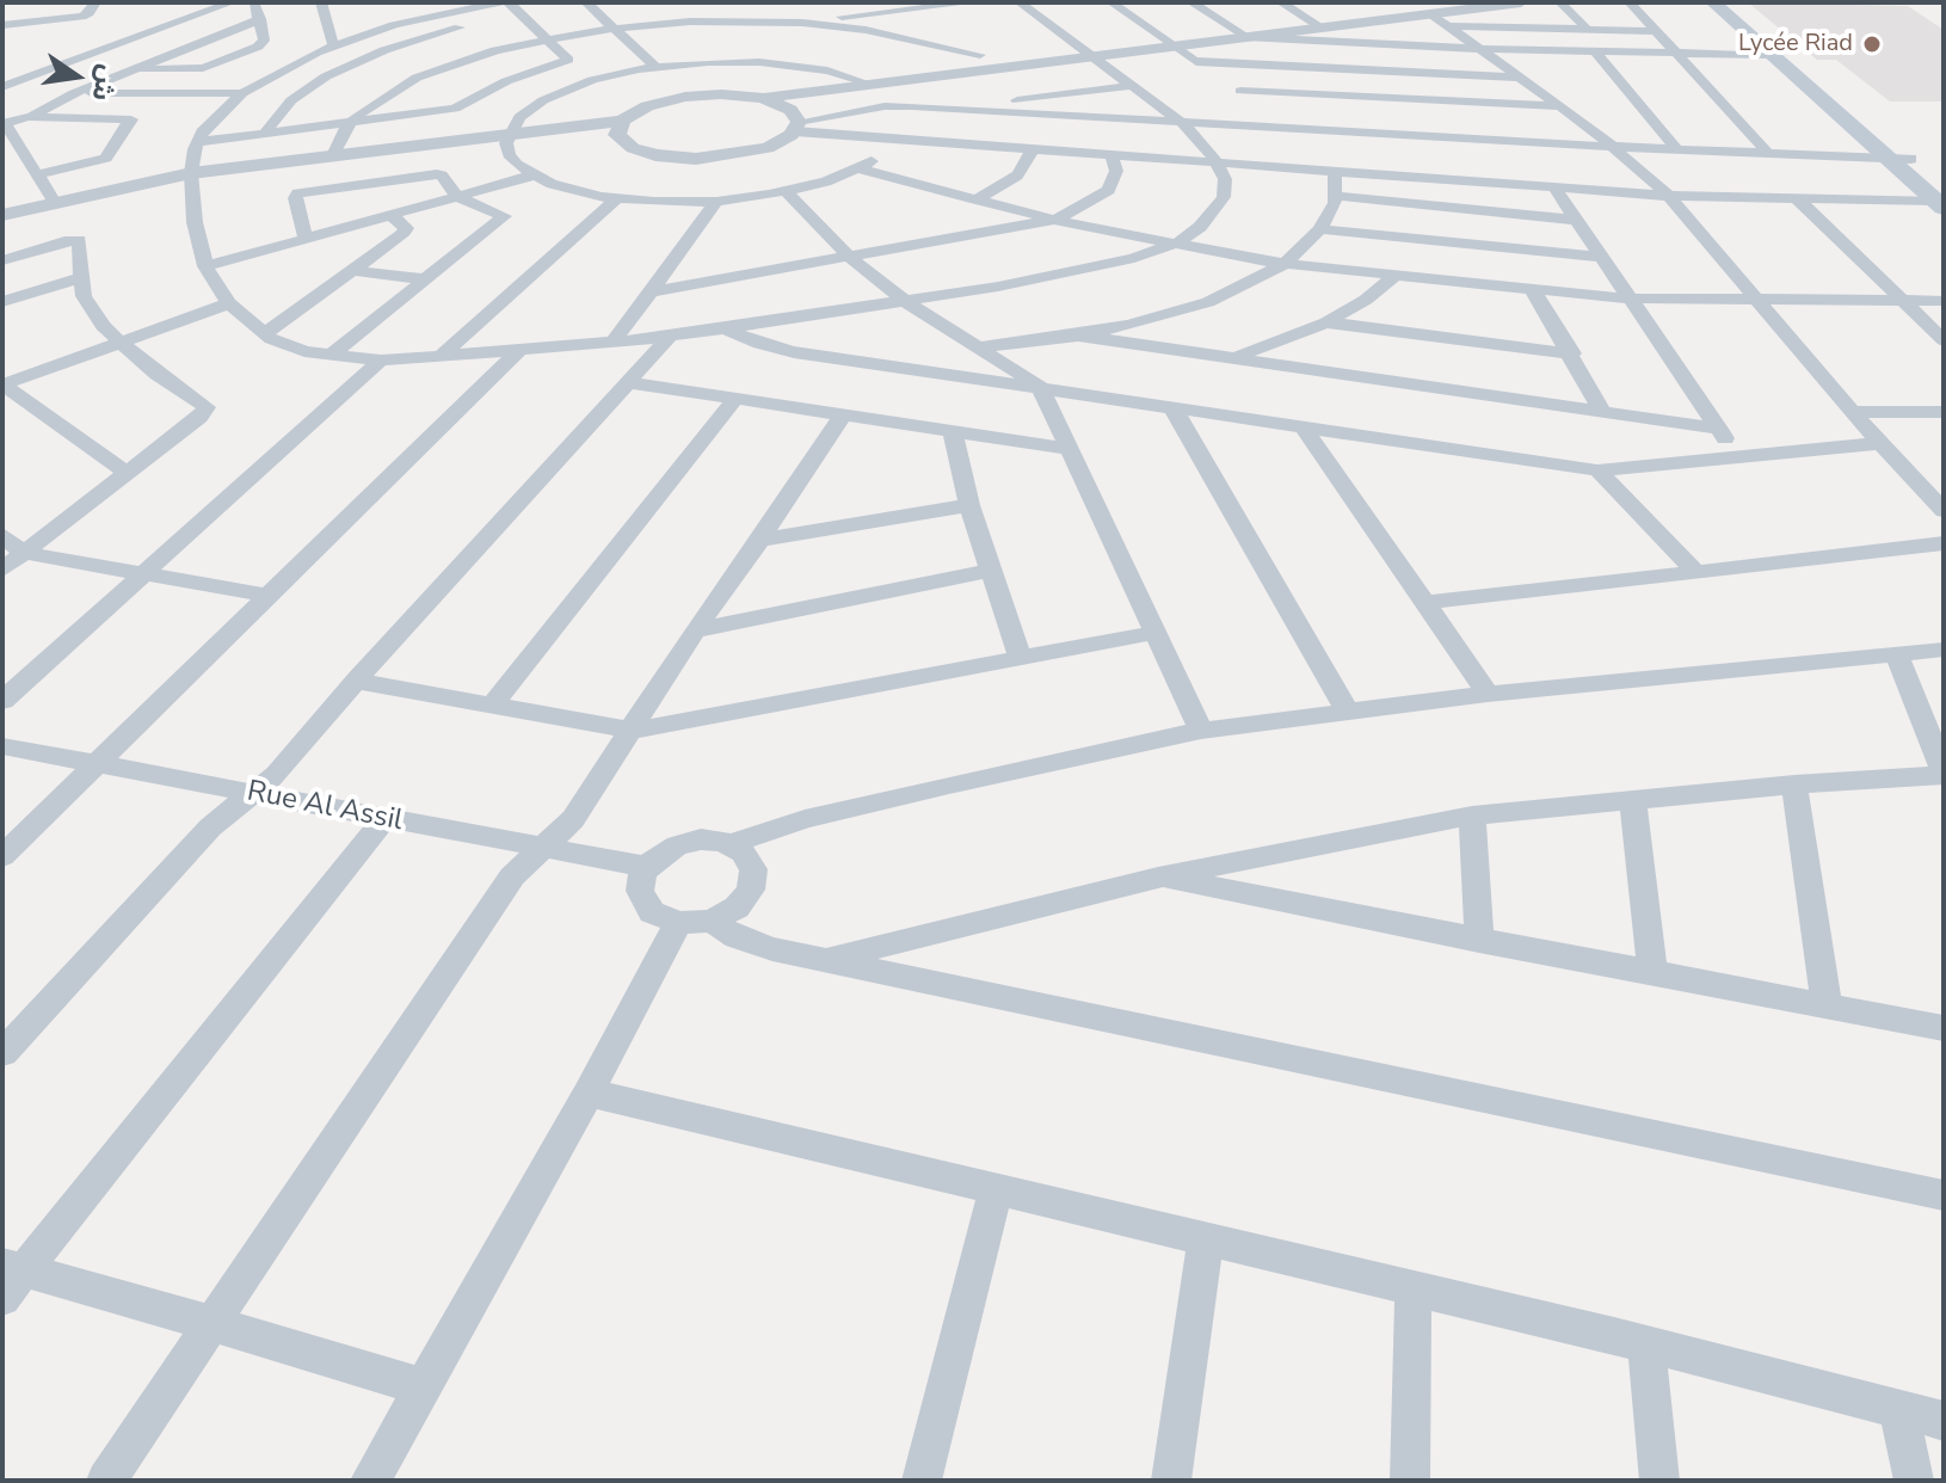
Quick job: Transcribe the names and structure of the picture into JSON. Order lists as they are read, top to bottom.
{
  "streets": {
    "street": ["Rue Al Assil"]
  },
  "places": ["Lycée Riad"],
  "north": "right"
}
